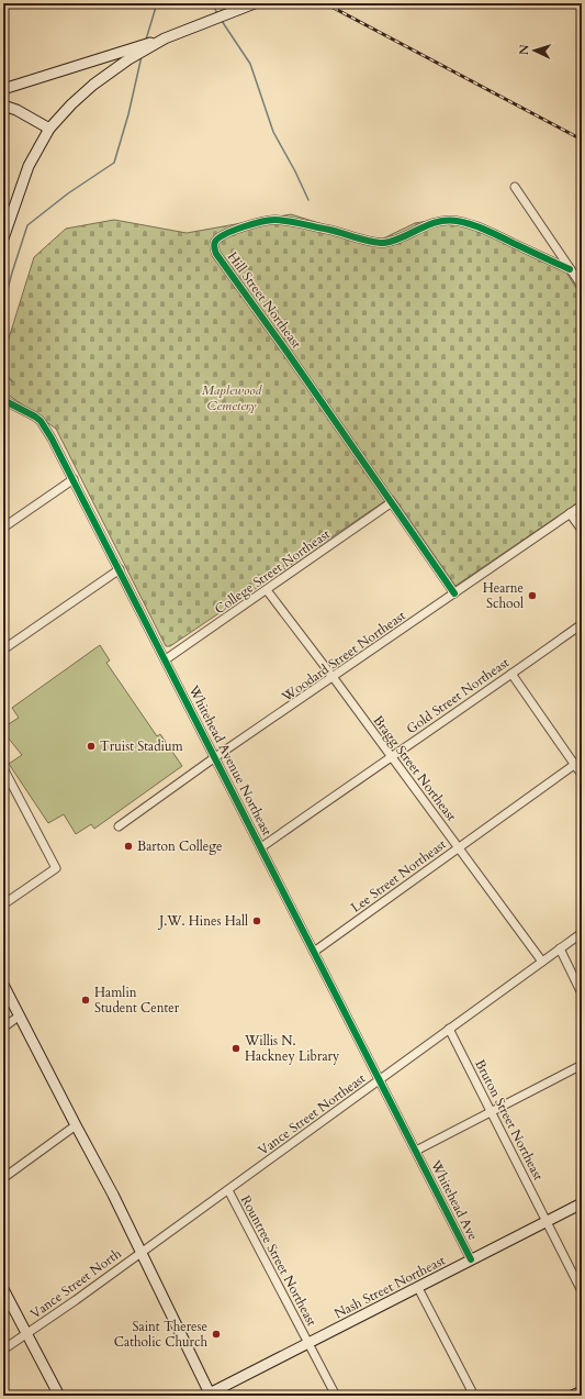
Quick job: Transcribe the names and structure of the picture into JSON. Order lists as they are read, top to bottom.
{
  "streets": {
    "main road": ["Nash Street Northeast"],
    "street": [
      "Hill Street Northeast",
      "College Street Northeast",
      "Woodard Street Northeast",
      "Gold Street Northeast",
      "Whitehead Avenue Northeast",
      "Bragg Street Northeast",
      "Lee Street Northeast",
      "Vance Street Northeast",
      "Bruton Street Northeast",
      "Whitehead Ave",
      "Rountree Street Northeast",
      "Vance Street North"
    ]
  },
  "crossings": [
    ["Hill Street Northeast", "College Street Northeast"],
    ["Hill Street Northeast", "Woodard Street Northeast"],
    ["College Street Northeast", "Whitehead Avenue Northeast"],
    ["College Street Northeast", "Bragg Street Northeast"],
    ["Woodard Street Northeast", "Whitehead Avenue Northeast"],
    ["Woodard Street Northeast", "Bragg Street Northeast"],
    ["Gold Street Northeast", "Whitehead Avenue Northeast"],
    ["Gold Street Northeast", "Bragg Street Northeast"],
    ["Whitehead Avenue Northeast", "Lee Street Northeast"],
    ["Whitehead Avenue Northeast", "Vance Street Northeast"],
    ["Whitehead Avenue Northeast", "Whitehead Ave"],
    ["Bragg Street Northeast", "Lee Street Northeast"],
    ["Bragg Street Northeast", "Vance Street Northeast"],
    ["Vance Street Northeast", "Bruton Street Northeast"],
    ["Vance Street Northeast", "Rountree Street Northeast"],
    ["Vance Street Northeast", "Vance Street North"],
    ["Bruton Street Northeast", "Nash Street Northeast"],
    ["Whitehead Ave", "Nash Street Northeast"],
    ["Rountree Street Northeast", "Nash Street Northeast"]
  ],
  "parks": ["Maplewood Cemetery"],
  "places": [
    "Hearne School",
    "Truist Stadium",
    "Barton College",
    "J.W. Hines Hall",
    "Hamlin Student Center",
    "Willis N. Hackney Library",
    "Saint Therese Catholic Church"
  ],
  "north": "left"
}
